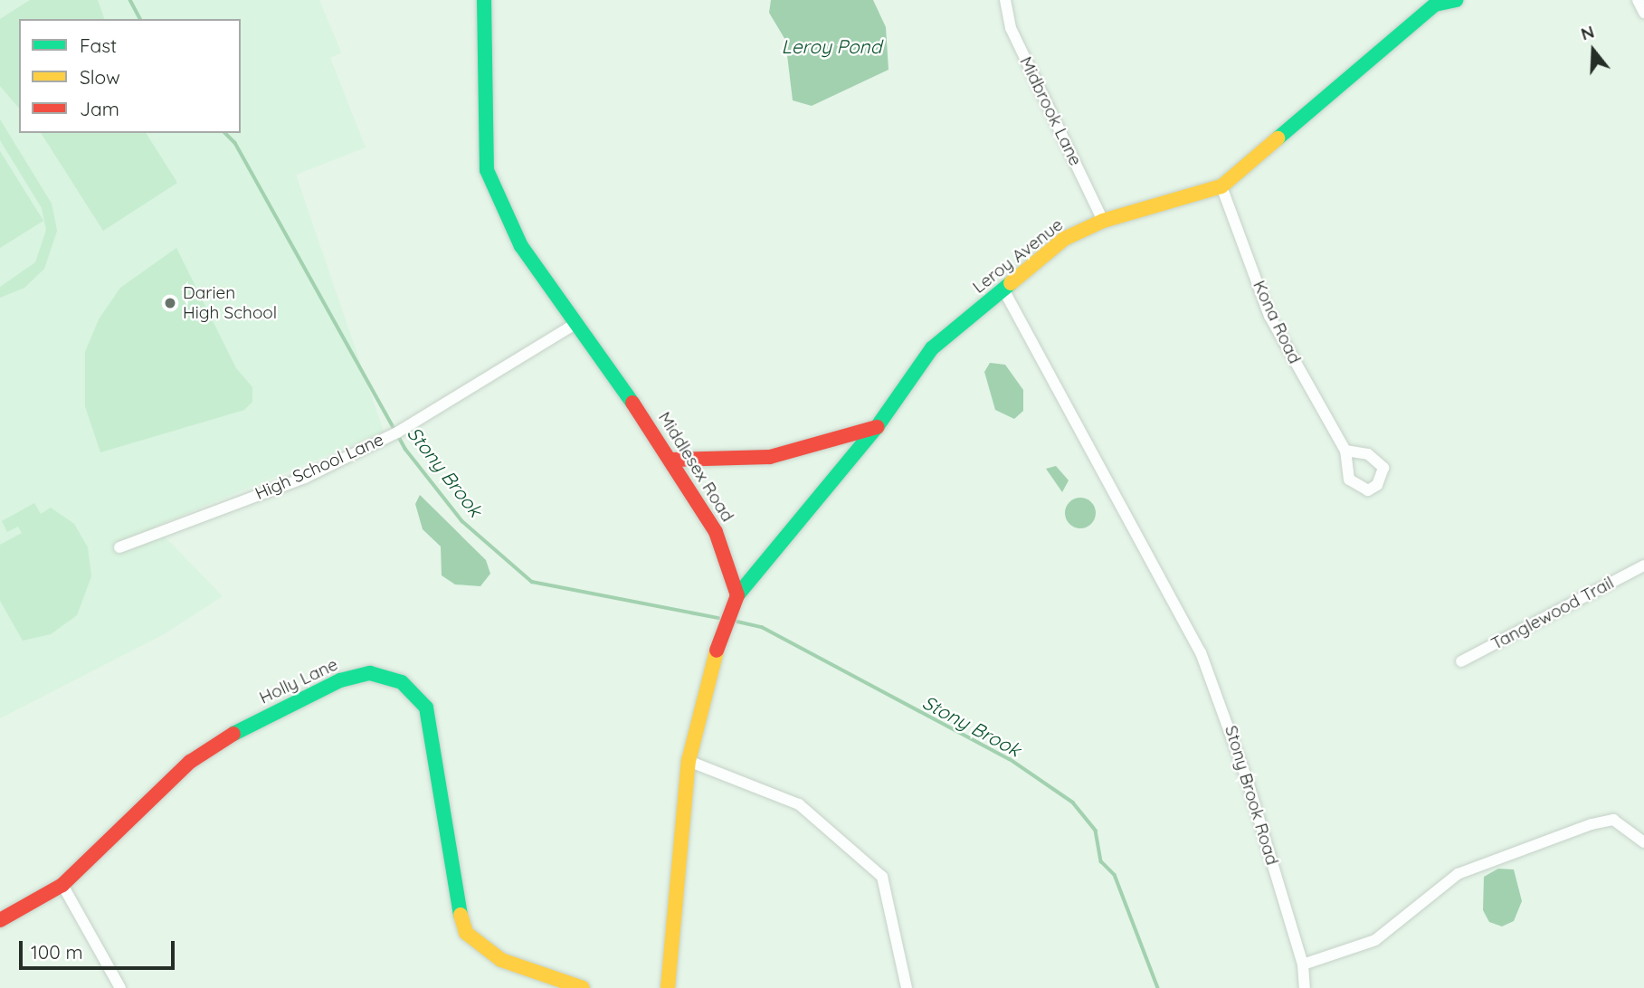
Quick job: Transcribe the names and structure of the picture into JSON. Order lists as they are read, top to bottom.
{
  "streets": {
    "street": [
      "Midbrook Lane",
      "Leroy Avenue",
      "Kona Road",
      "High School Lane",
      "Middlesex Road",
      "Tanglewood Trail",
      "Holly Lane",
      "Stony Brook Road"
    ]
  },
  "crossings": [
    ["Midbrook Lane", "Leroy Avenue"],
    ["Leroy Avenue", "Kona Road"],
    ["Leroy Avenue", "Middlesex Road"],
    ["Leroy Avenue", "Stony Brook Road"],
    ["High School Lane", "Middlesex Road"]
  ],
  "water": ["Leroy Pond", "Stony Brook"],
  "places": ["Darien High School"],
  "legend": ["Fast", "Slow", "Jam"],
  "scale_bar": "100 m",
  "north": "top"
}
